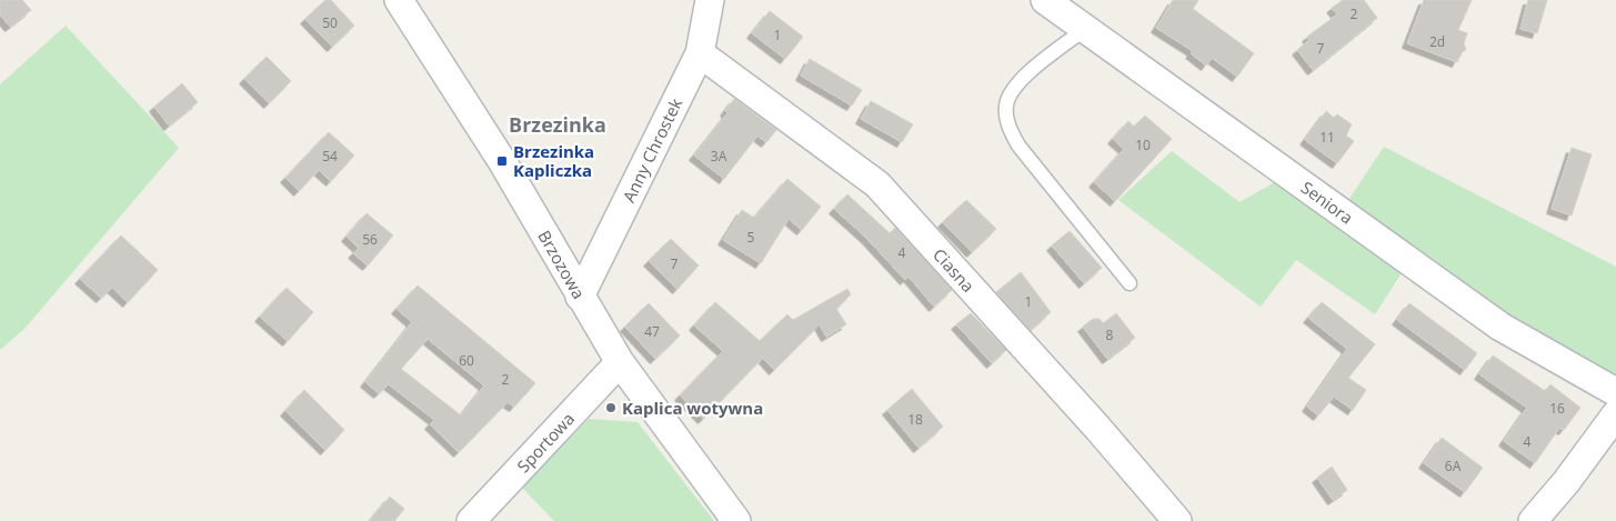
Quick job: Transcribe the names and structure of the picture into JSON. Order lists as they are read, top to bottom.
{
  "streets": {
    "street": [
      "Anny Chrostek",
      "Seniora",
      "Brzozowa",
      "Ciasna",
      "Sportowa"
    ]
  },
  "crossings": [
    ["Anny Chrostek", "Brzozowa"],
    ["Anny Chrostek", "Ciasna"],
    ["Brzozowa", "Sportowa"]
  ],
  "districts": ["Brzezinka"],
  "places": {
    "transit": ["Brzezinka Kapliczka"],
    "other": ["Kaplica wotywna"]
  },
  "house_numbers": [
    "2",
    "50",
    "1",
    "2d",
    "7",
    "11",
    "10",
    "54",
    "3A",
    "5",
    "56",
    "4",
    "7",
    "1",
    "47",
    "8",
    "60",
    "2",
    "16",
    "18",
    "4",
    "6A"
  ]
}
